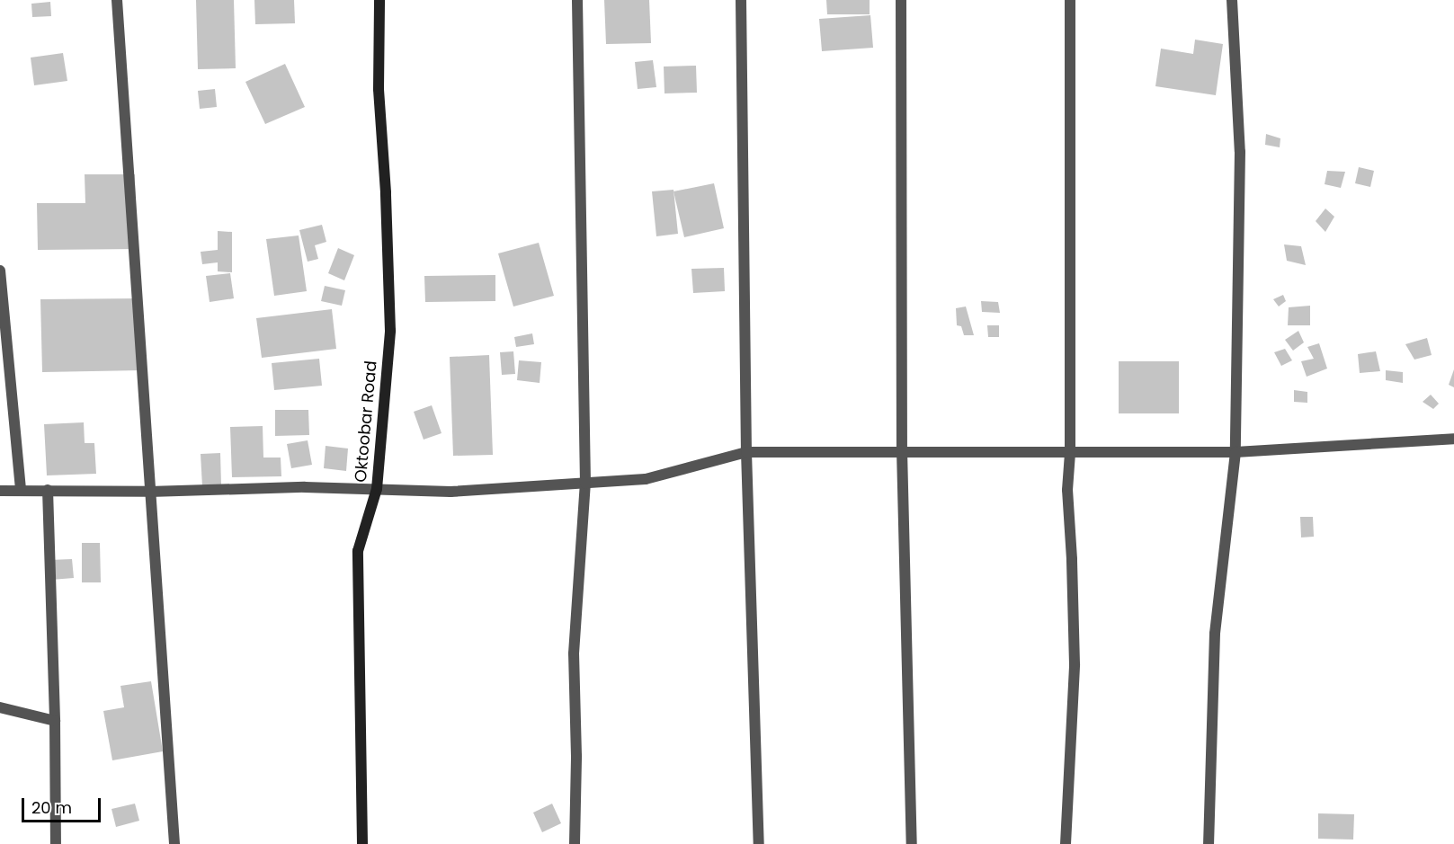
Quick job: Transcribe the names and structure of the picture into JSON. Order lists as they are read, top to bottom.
{
  "streets": {
    "street": ["Oktoobar Road"]
  },
  "scale_bar": "20 m"
}
